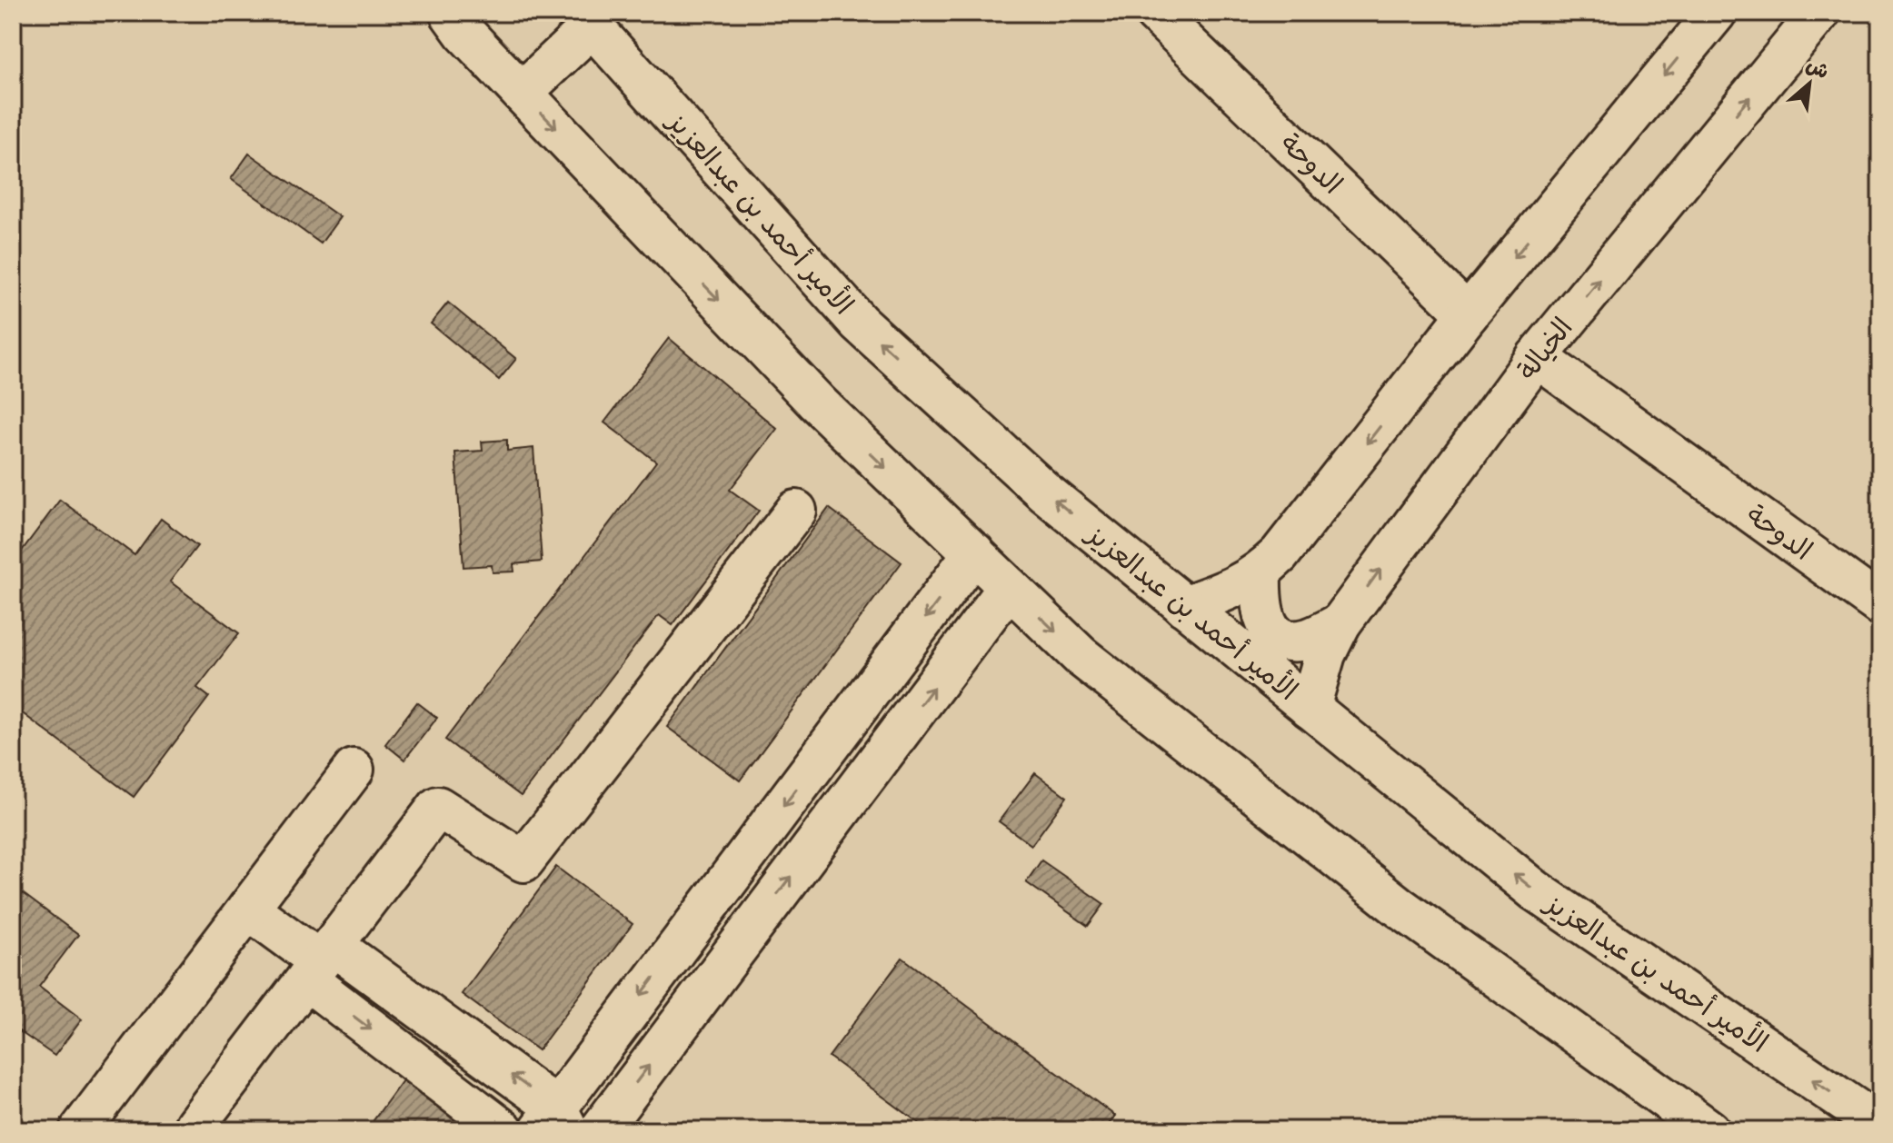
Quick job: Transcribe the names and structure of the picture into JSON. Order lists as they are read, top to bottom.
{
  "streets": {
    "street": ["الدوحة", "الأمير أحمد بن عبدالعزيز", "الخيالة"]
  },
  "crossings": [
    ["الدوحة", "الخيالة"],
    ["الأمير أحمد بن عبدالعزيز", "الخيالة"]
  ],
  "north": "top right"
}
